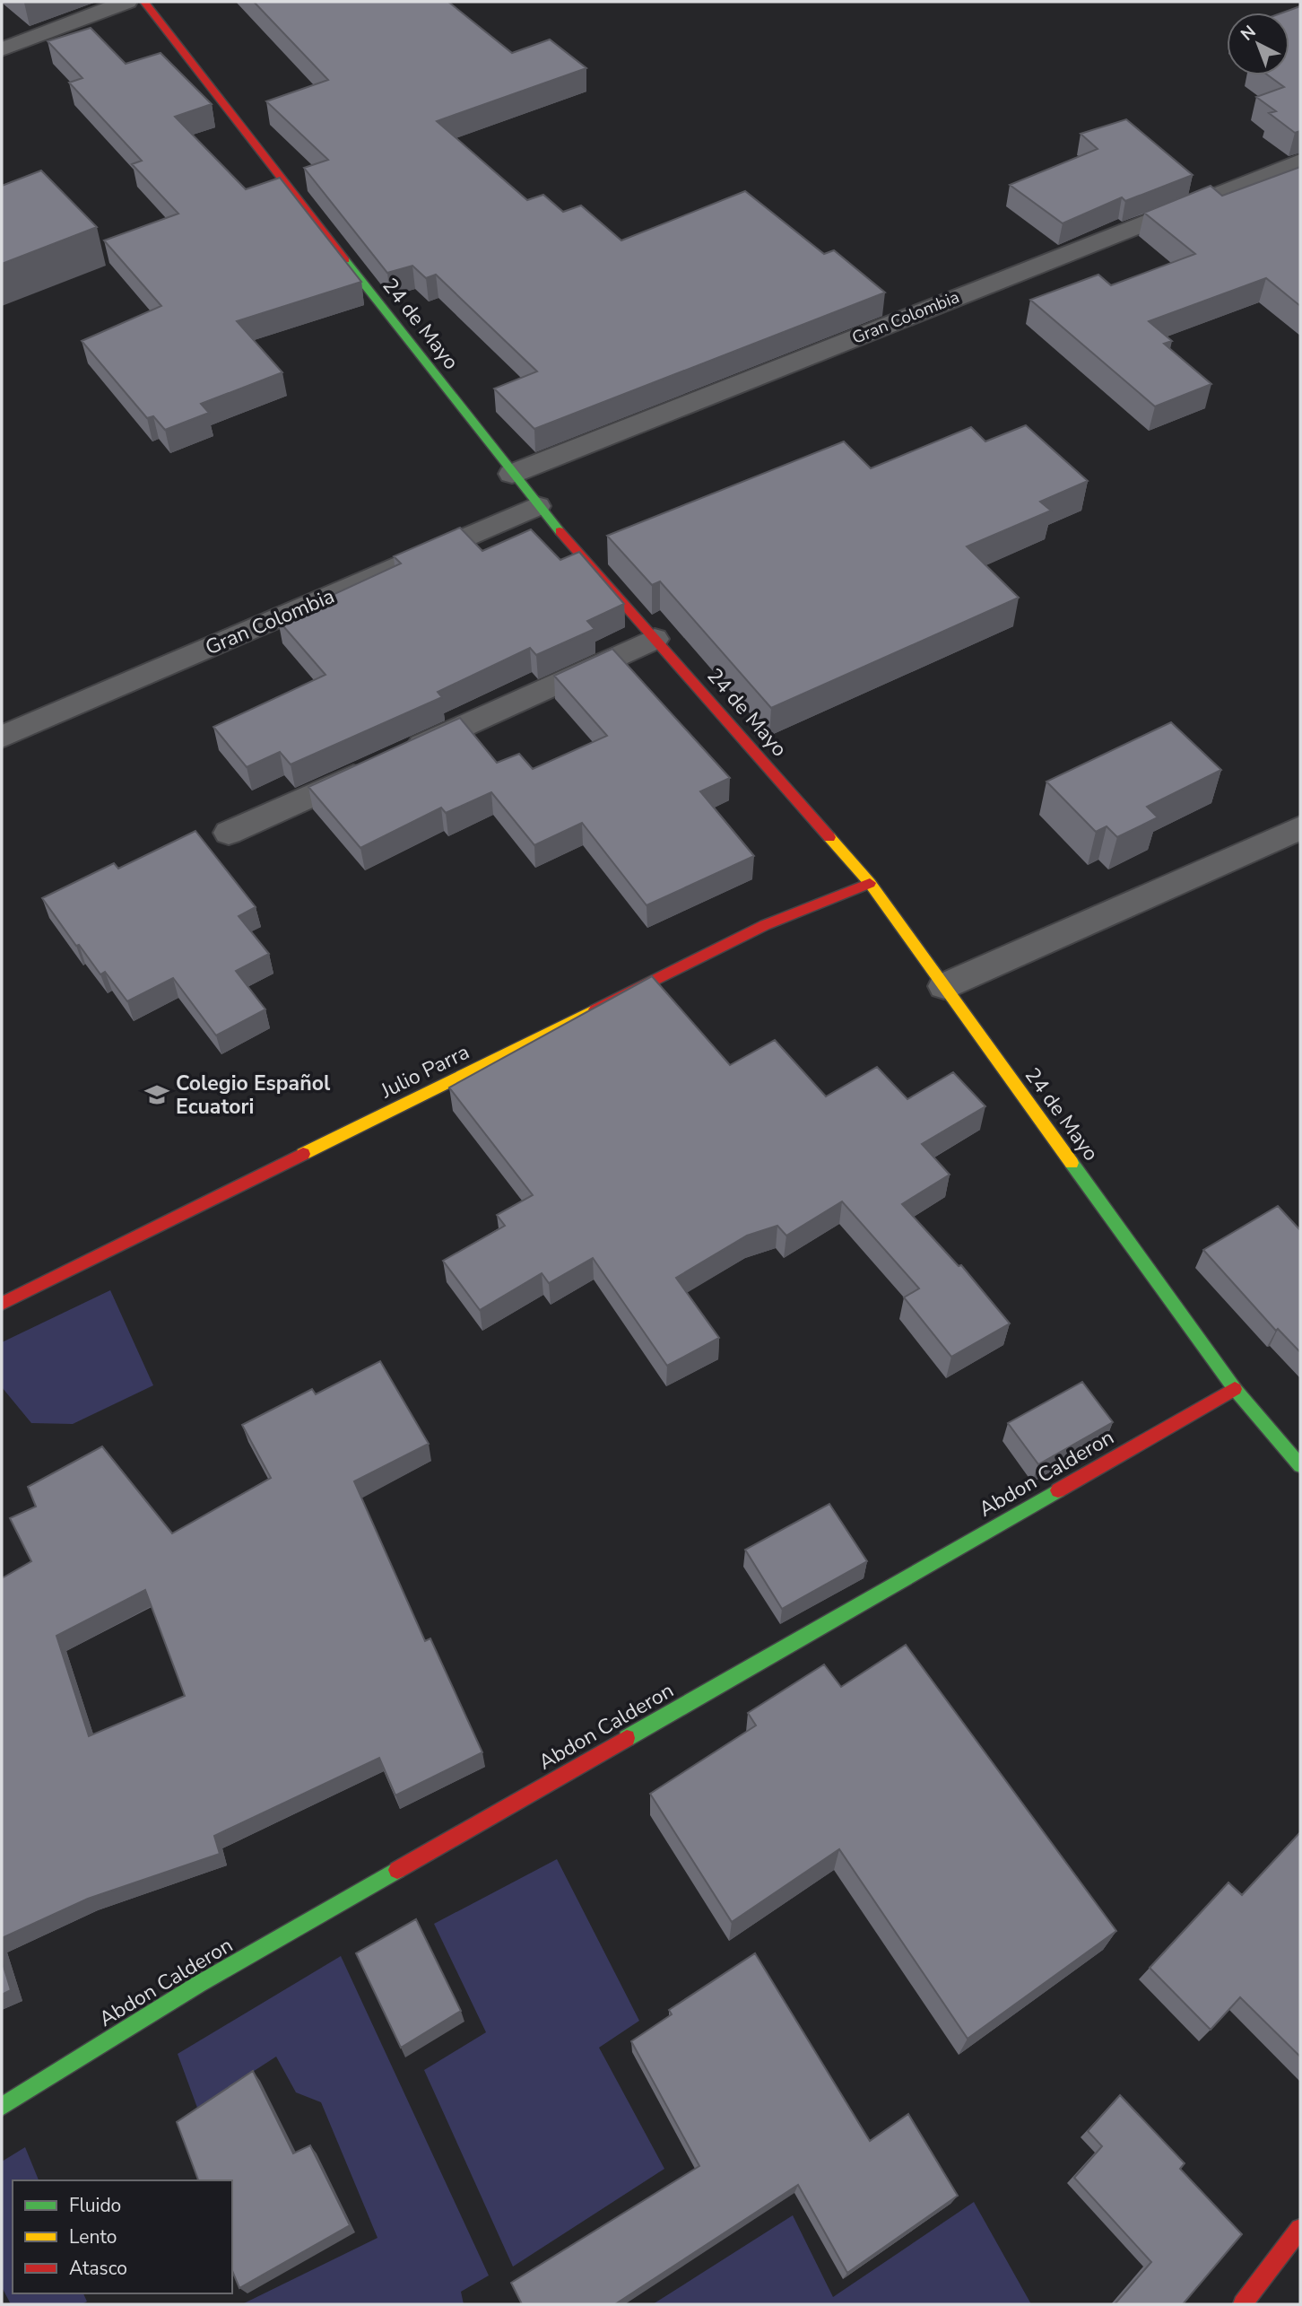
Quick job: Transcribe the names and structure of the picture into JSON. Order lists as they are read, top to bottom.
{
  "streets": {
    "street": [
      "Gran Colombia",
      "24 de Mayo",
      "Julio Parra",
      "Abdon Calderon"
    ]
  },
  "crossings": [
    ["Gran Colombia", "24 de Mayo"],
    ["24 de Mayo", "Julio Parra"],
    ["24 de Mayo", "Abdon Calderon"]
  ],
  "places": {
    "school or university": ["Colegio Español Ecuatori"]
  },
  "legend": ["Fluido", "Lento", "Atasco"],
  "north": "top left"
}
